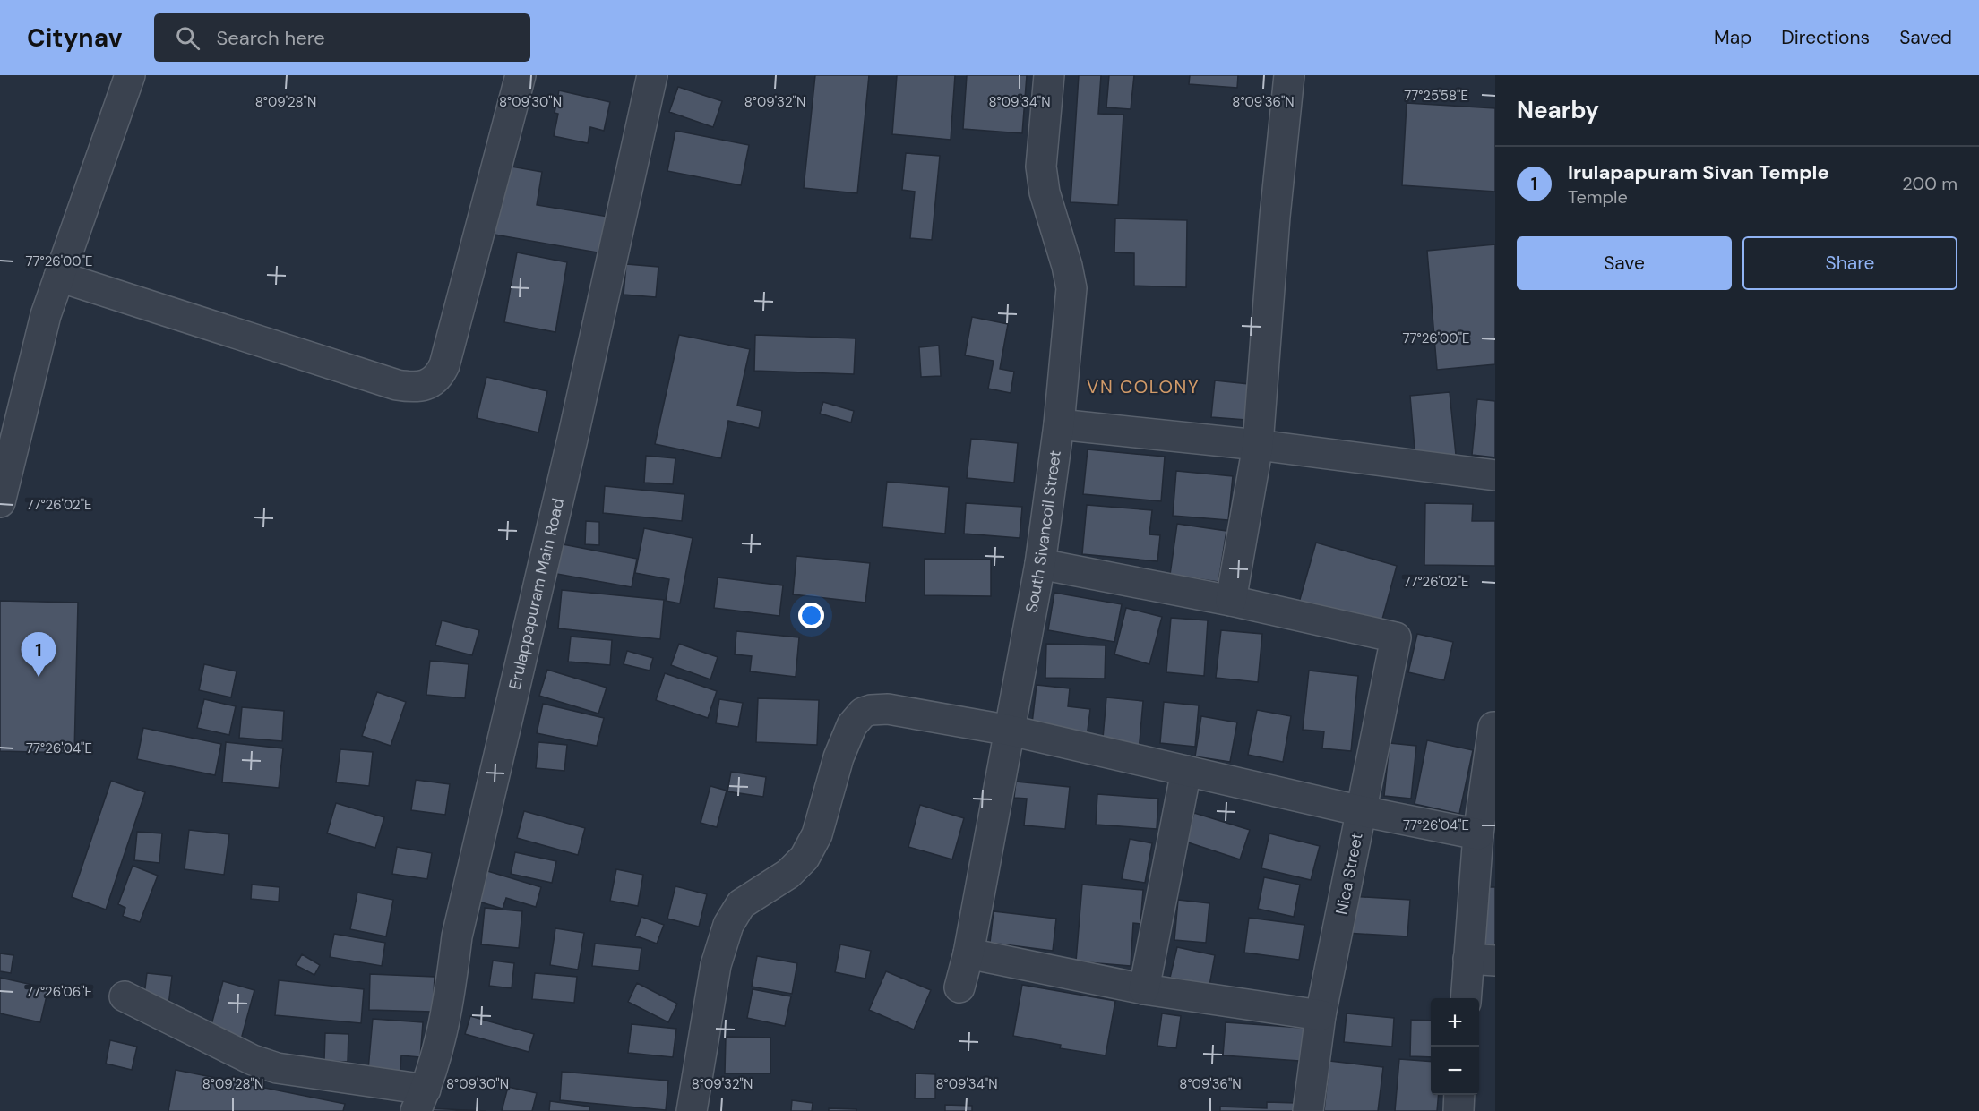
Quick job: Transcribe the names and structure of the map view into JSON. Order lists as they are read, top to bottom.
{
  "streets": {
    "street": ["South Sivancoil Street", "Erulappapuram Main Road", "Nica Street"]
  },
  "districts": ["VN COLONY"],
  "page": {
    "header": "Citynav",
    "search": "Search here",
    "nav": ["Map", "Directions", "Saved"],
    "heading": "Nearby",
    "list": [
      {
        "mark": "1",
        "name": "Irulapapuram Sivan Temple",
        "note": "Temple",
        "value": "200 m"
      }
    ],
    "buttons": ["Save", "Share"],
    "pins": "1",
    "map_buttons": ["+", "−"]
  },
  "coordinates": [
    "77°25'58\"E",
    "8°09'28\"N",
    "8°09'30\"N",
    "8°09'32\"N",
    "8°09'34\"N",
    "8°09'36\"N",
    "77°26'00\"E",
    "77°26'02\"E",
    "77°26'04\"E",
    "77°26'06\"E"
  ]
}
